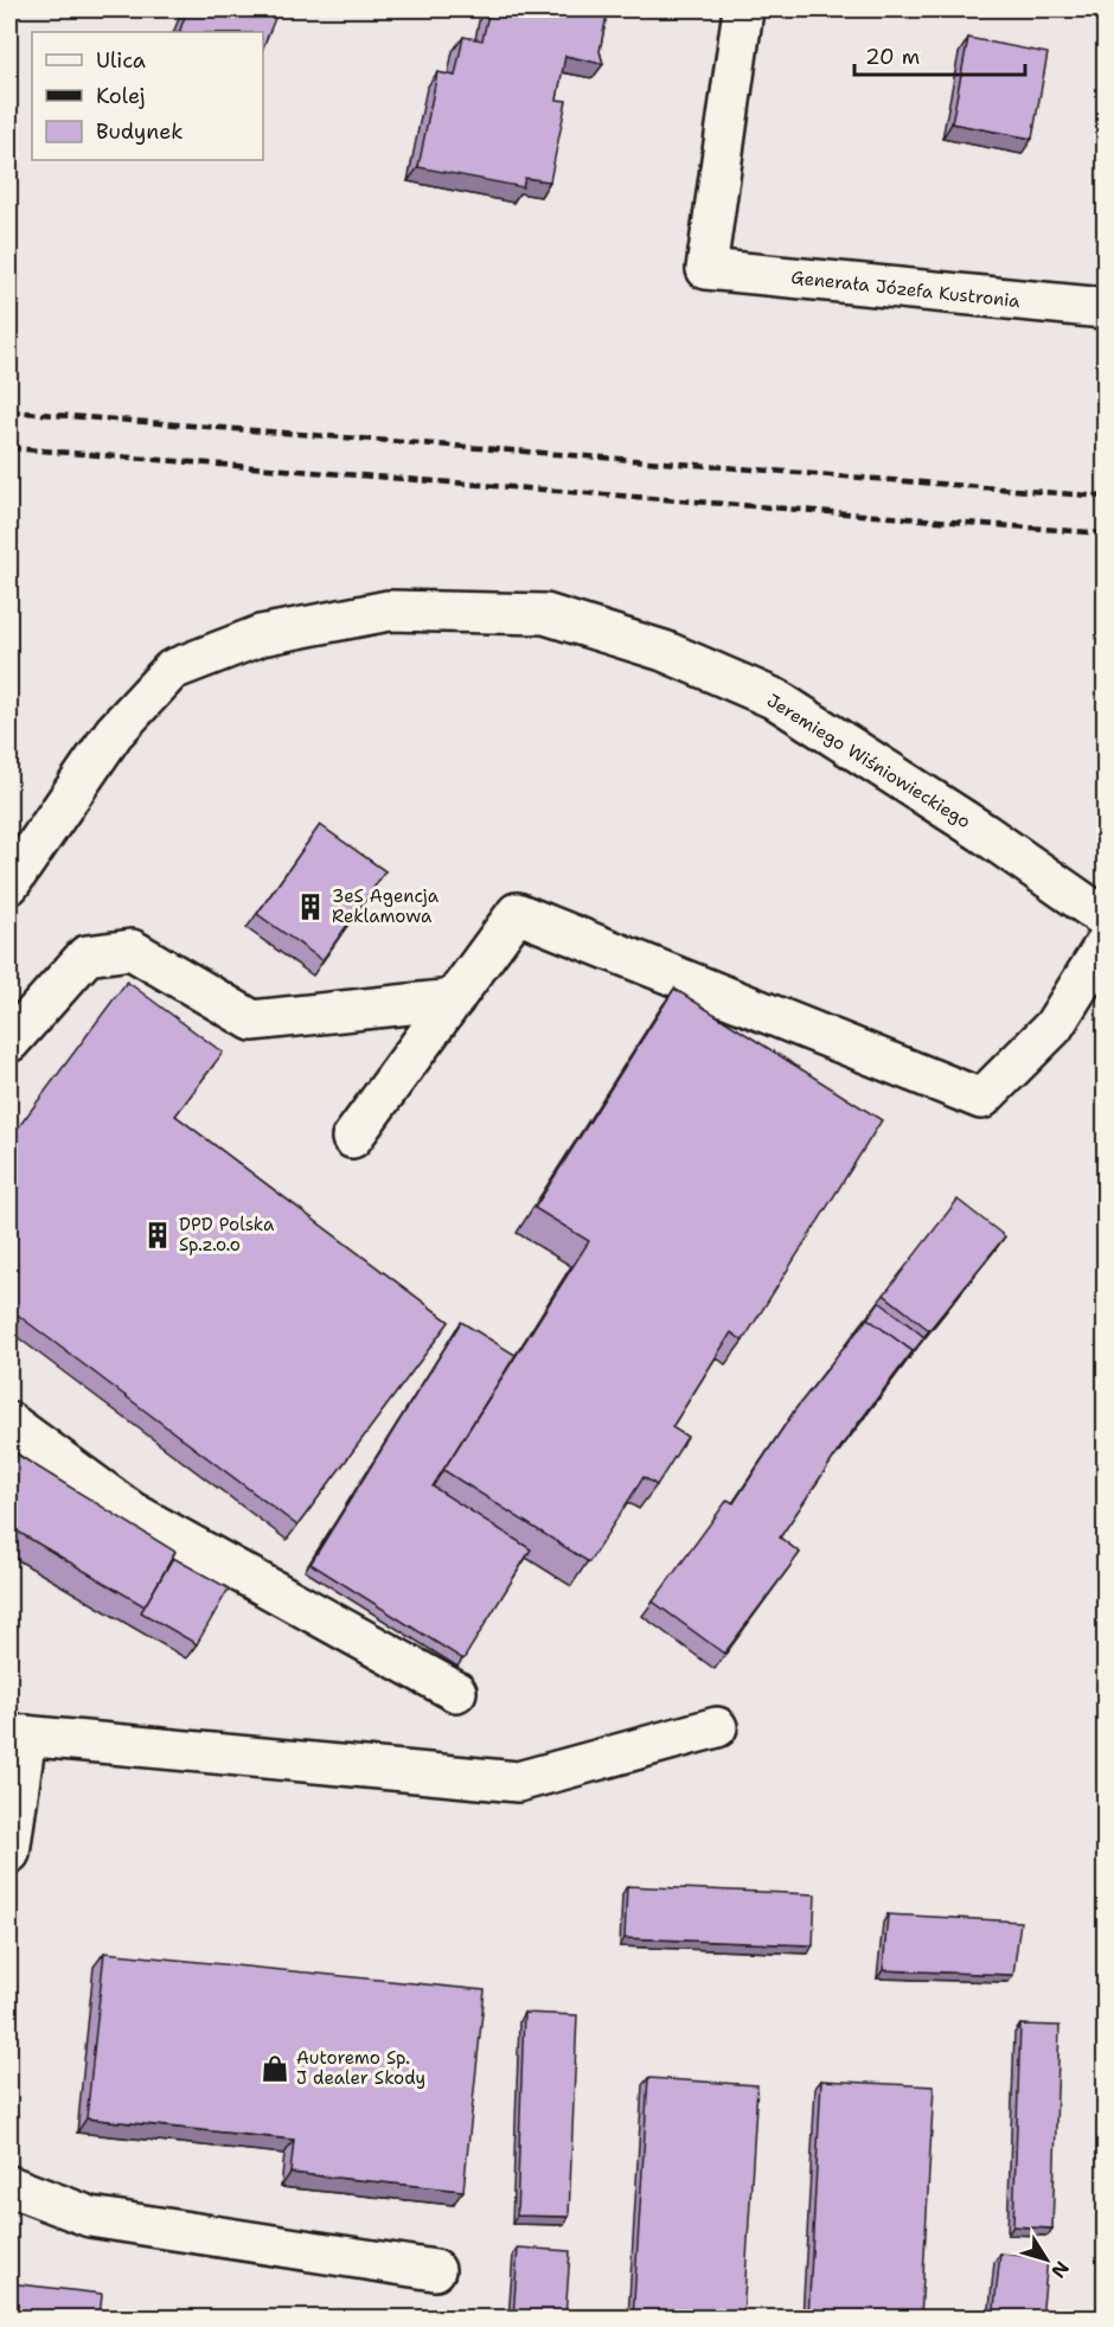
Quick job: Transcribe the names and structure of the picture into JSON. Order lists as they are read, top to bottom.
{
  "streets": {
    "street": ["Generała Józefa Kustronia", "Jeremiego Wiśniowieckiego"]
  },
  "places": {
    "building": ["3eS Agencja Reklamowa", "DPD Polska Sp.z.o.o"],
    "shop": ["Autoremo Sp. J dealer Skody"]
  },
  "legend": ["Ulica", "Kolej", "Budynek"],
  "scale_bar": "20 m",
  "north": "bottom right"
}
